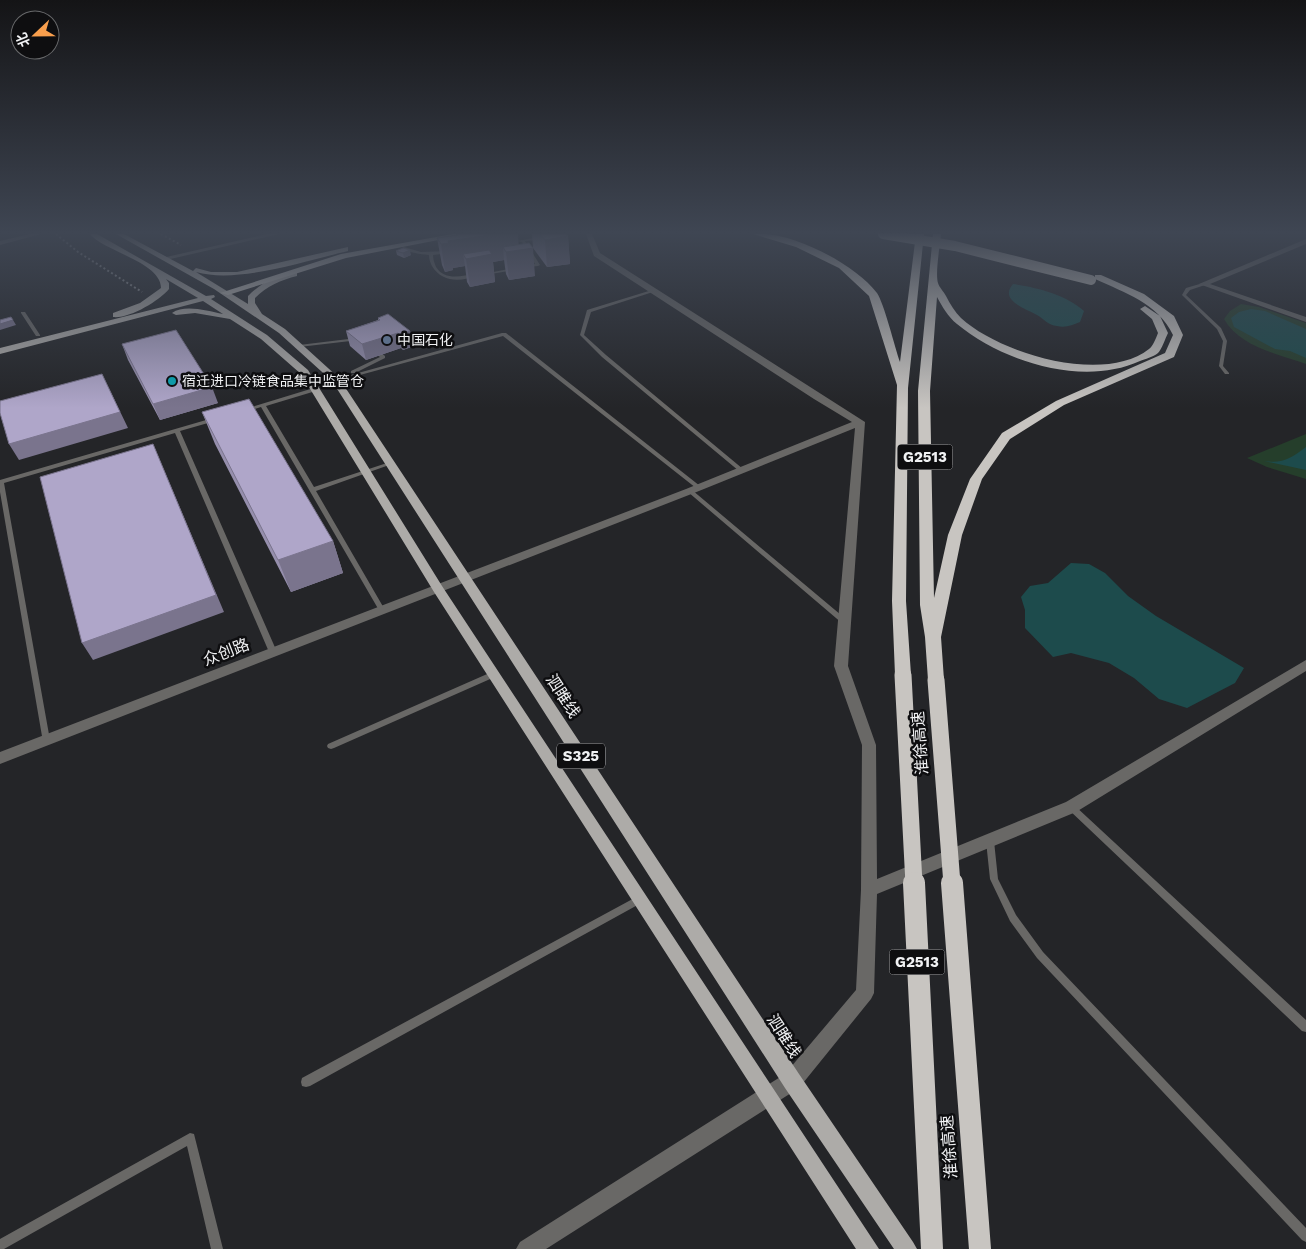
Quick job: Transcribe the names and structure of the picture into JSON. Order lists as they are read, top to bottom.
{
  "streets": {
    "highway": ["G2513", "淮徐高速"],
    "main road": ["泗睢线", "S325"],
    "street": ["众创路"]
  },
  "crossings": [
    ["众创路", "泗睢线"],
    ["众创路", "S325"]
  ],
  "places": ["中国石化", "宿迁进口冷链食品集中监管仓"],
  "north": "left"
}
